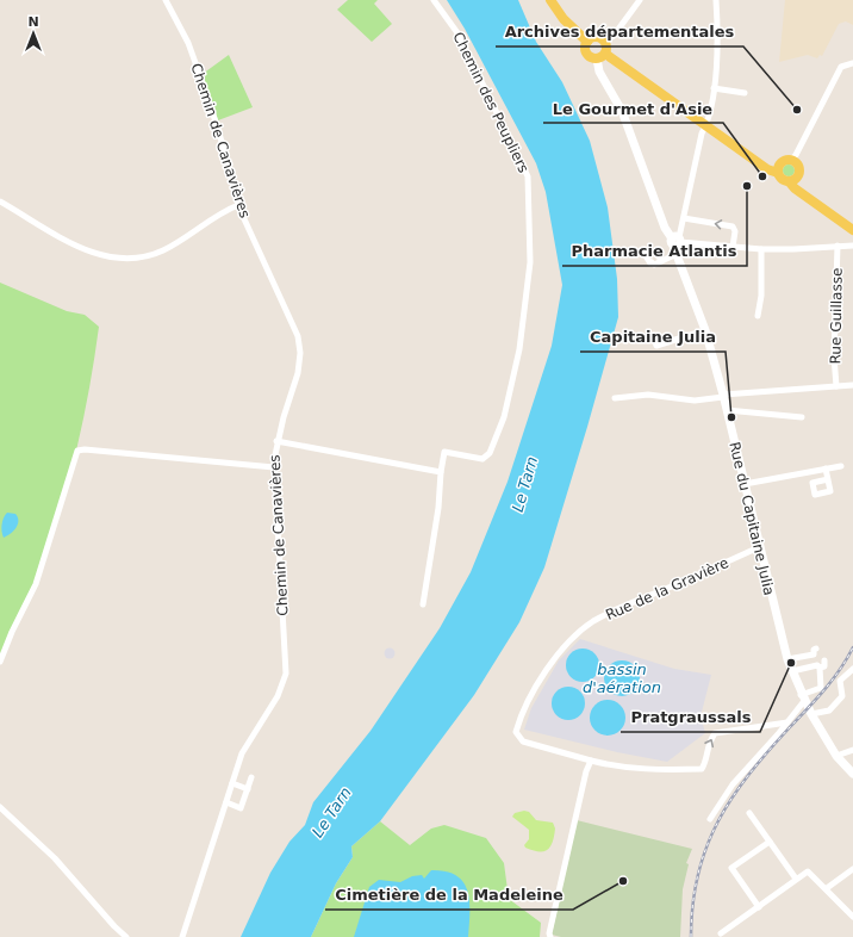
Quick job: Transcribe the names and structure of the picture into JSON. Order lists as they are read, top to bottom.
{
  "streets": {
    "street": [
      "Chemin des Peupliers",
      "Chemin de Canavières",
      "Rue Guillasse",
      "Rue du Capitaine Julia",
      "Rue de la Gravière"
    ]
  },
  "crossings": [
    ["Rue du Capitaine Julia", "Rue de la Gravière"]
  ],
  "water": ["Le Tarn", "bassin d'aération"],
  "places": [
    "Archives départementales",
    "Le Gourmet d'Asie",
    "Pharmacie Atlantis",
    "Capitaine Julia",
    "Pratgraussals",
    "Cimetière de la Madeleine"
  ],
  "north": "top"
}
